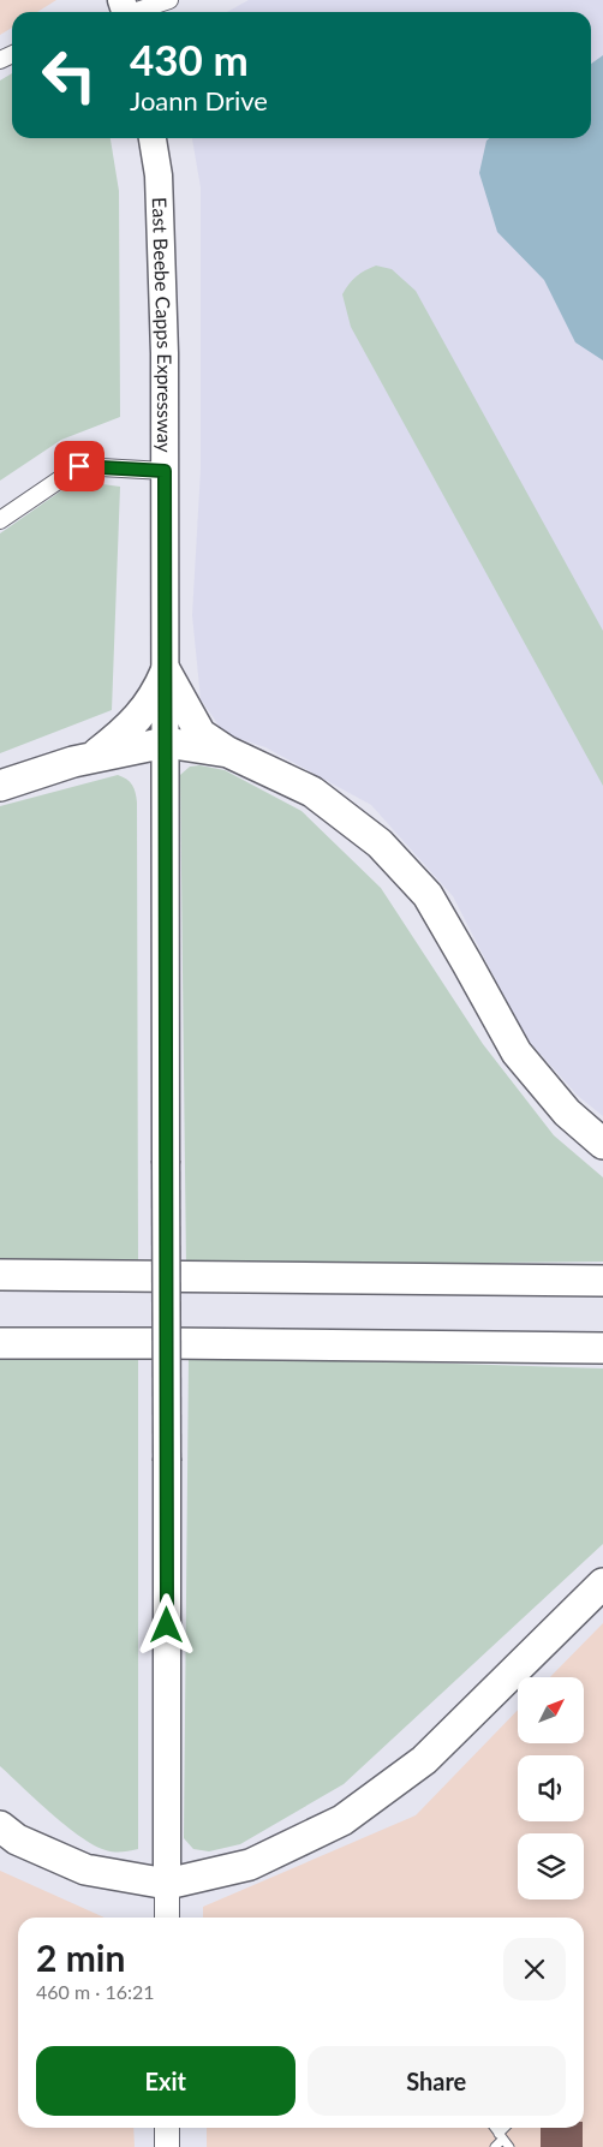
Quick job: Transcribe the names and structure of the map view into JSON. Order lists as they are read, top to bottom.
{
  "streets": {
    "main road": ["East Beebe Capps Expressway"]
  },
  "north": "top right",
  "page": {
    "turn": ["430 m", "Joann Drive"],
    "heading": ["2 min", "460 m · 16:21"],
    "buttons": ["Exit", "Share"]
  }
}
